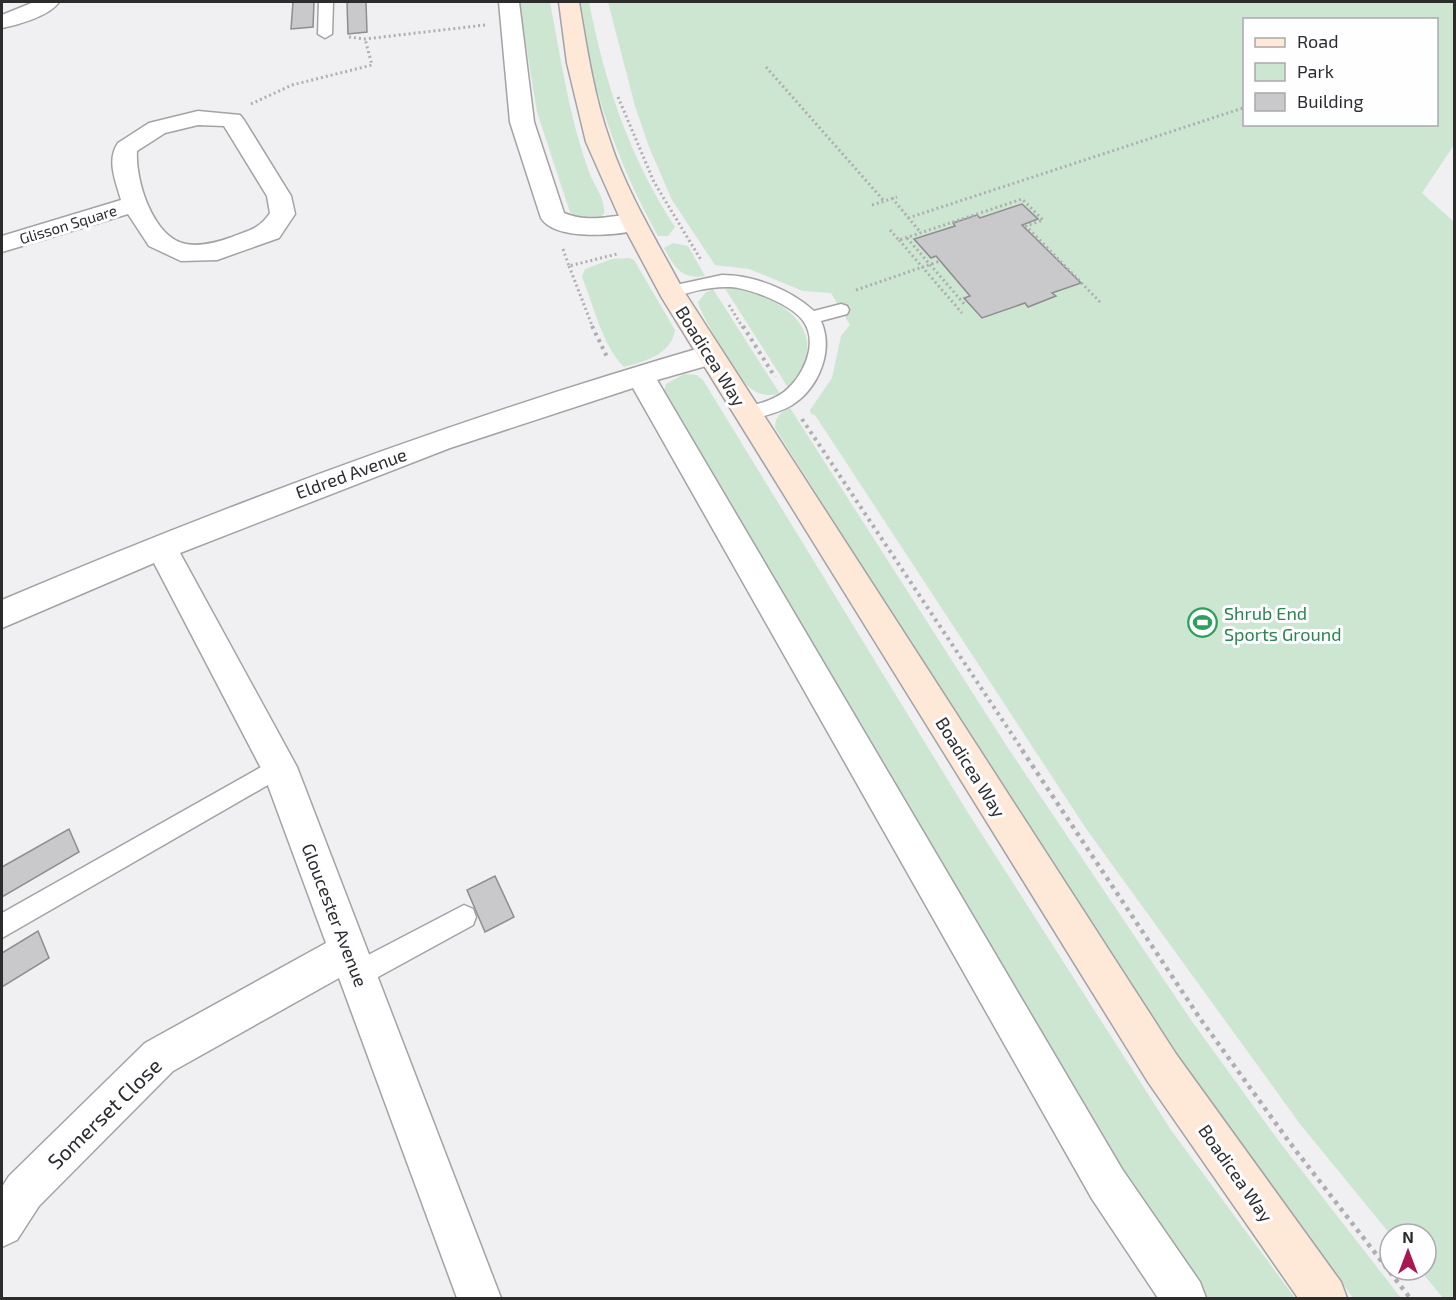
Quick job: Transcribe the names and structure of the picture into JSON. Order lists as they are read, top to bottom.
{
  "streets": {
    "street": [
      "Glisson Square",
      "Boadicea Way",
      "Eldred Avenue",
      "Gloucester Avenue",
      "Somerset Close"
    ]
  },
  "crossings": [
    ["Boadicea Way", "Eldred Avenue"],
    ["Eldred Avenue", "Gloucester Avenue"],
    ["Gloucester Avenue", "Somerset Close"]
  ],
  "places": {
    "sports": ["Shrub End Sports Ground"]
  },
  "legend": ["Road", "Park", "Building"],
  "north": "top"
}
